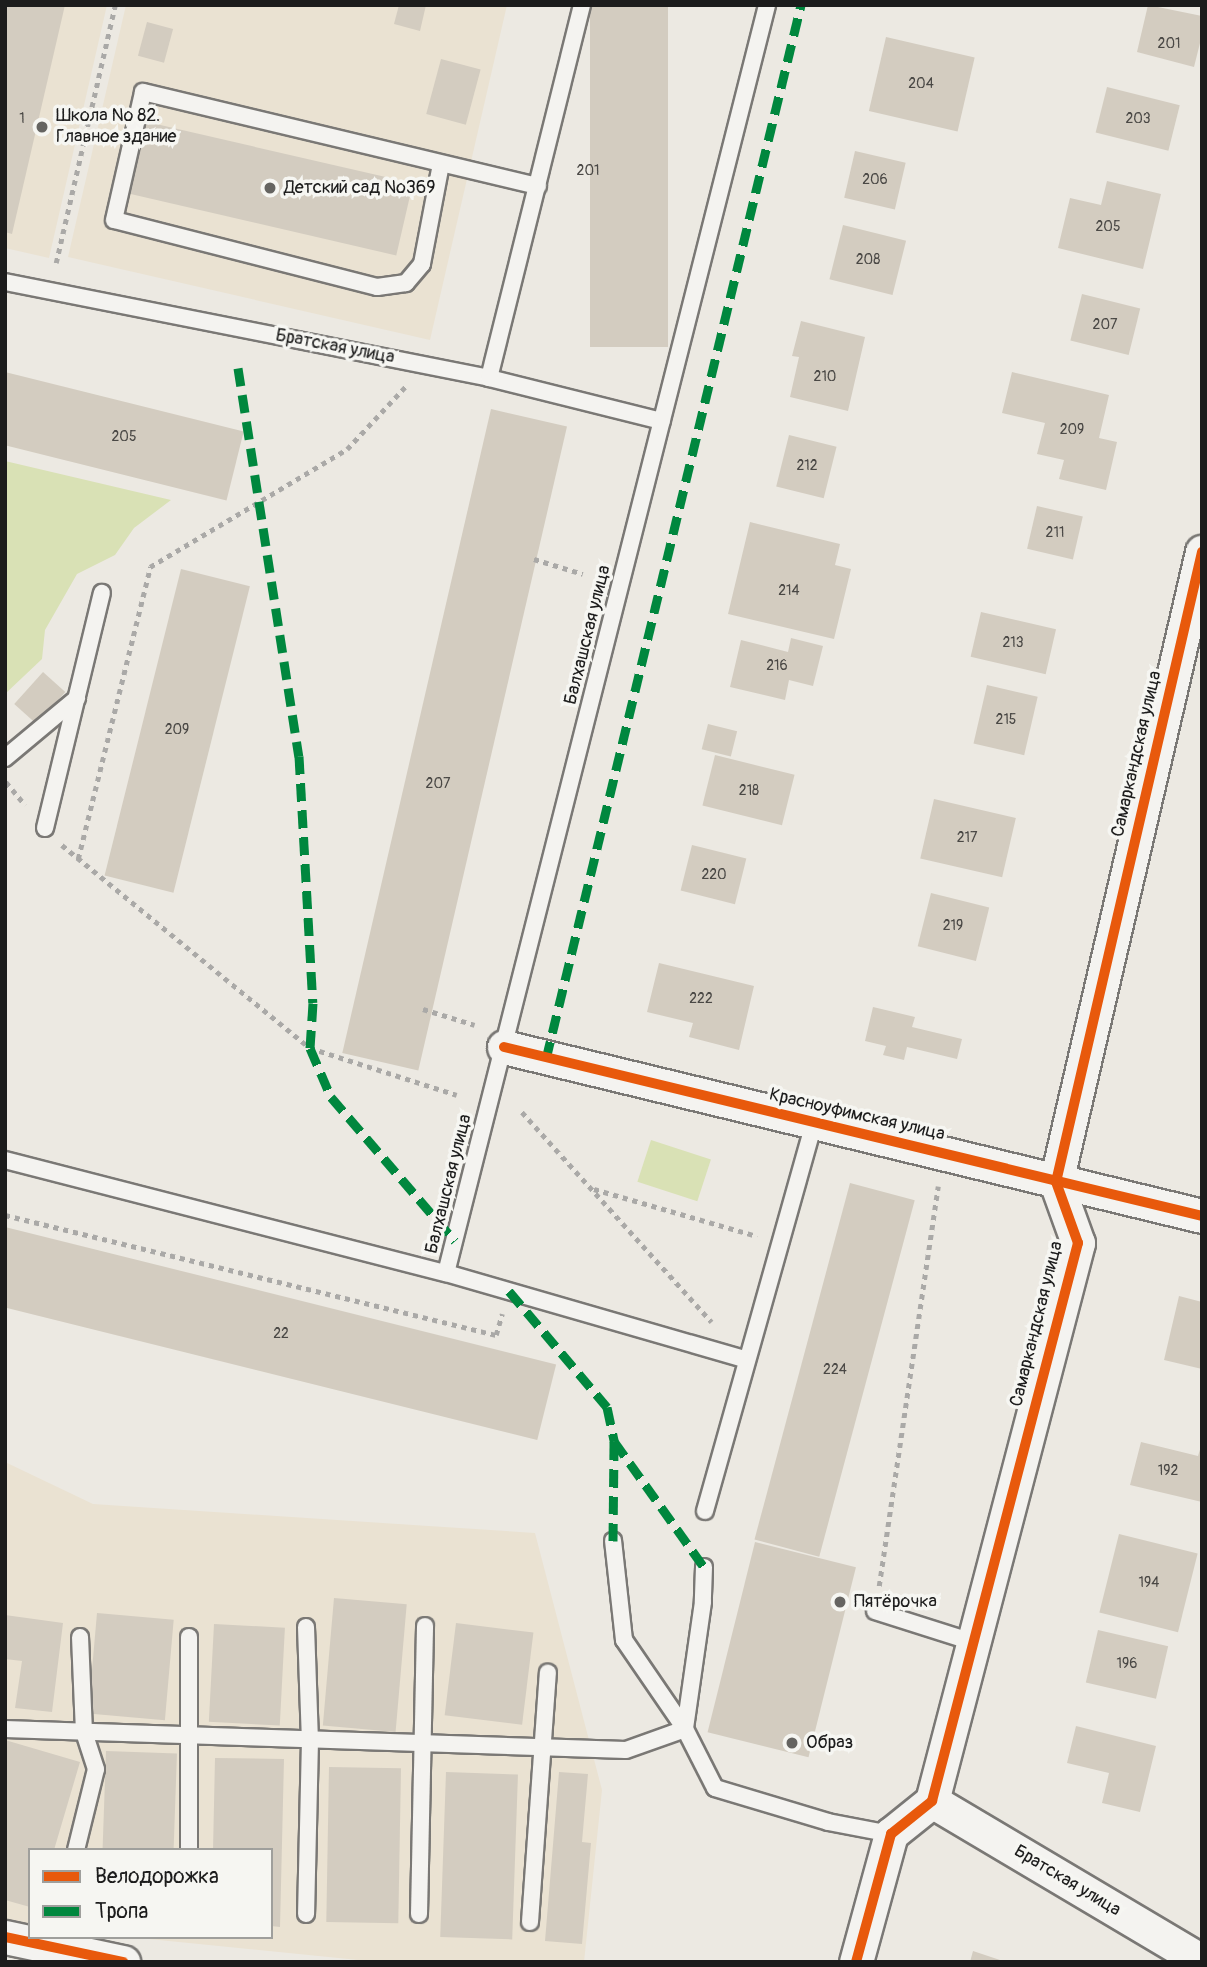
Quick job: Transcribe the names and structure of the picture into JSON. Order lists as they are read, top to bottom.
{
  "streets": {
    "street": ["Братская улица", "Самаркандская улица", "Красноуфимская улица"],
    "lane": ["Балхашская улица"]
  },
  "crossings": [
    ["Братская улица", "Балхашская улица"],
    ["Братская улица", "Самаркандская улица"],
    ["Балхашская улица", "Красноуфимская улица"],
    ["Самаркандская улица", "Красноуфимская улица"]
  ],
  "places": [
    "Школа № 82. Главное здание",
    "Детский сад №369",
    "Пятёрочка",
    "Образ"
  ],
  "house_numbers": [
    "201",
    "204",
    "1",
    "203",
    "201",
    "206",
    "205",
    "208",
    "207",
    "210",
    "209",
    "205",
    "212",
    "211",
    "214",
    "213",
    "216",
    "215",
    "209",
    "207",
    "218",
    "217",
    "220",
    "219",
    "222",
    "22",
    "224",
    "192",
    "194",
    "196"
  ],
  "legend": ["Велодорожка", "Тропа"]
}
